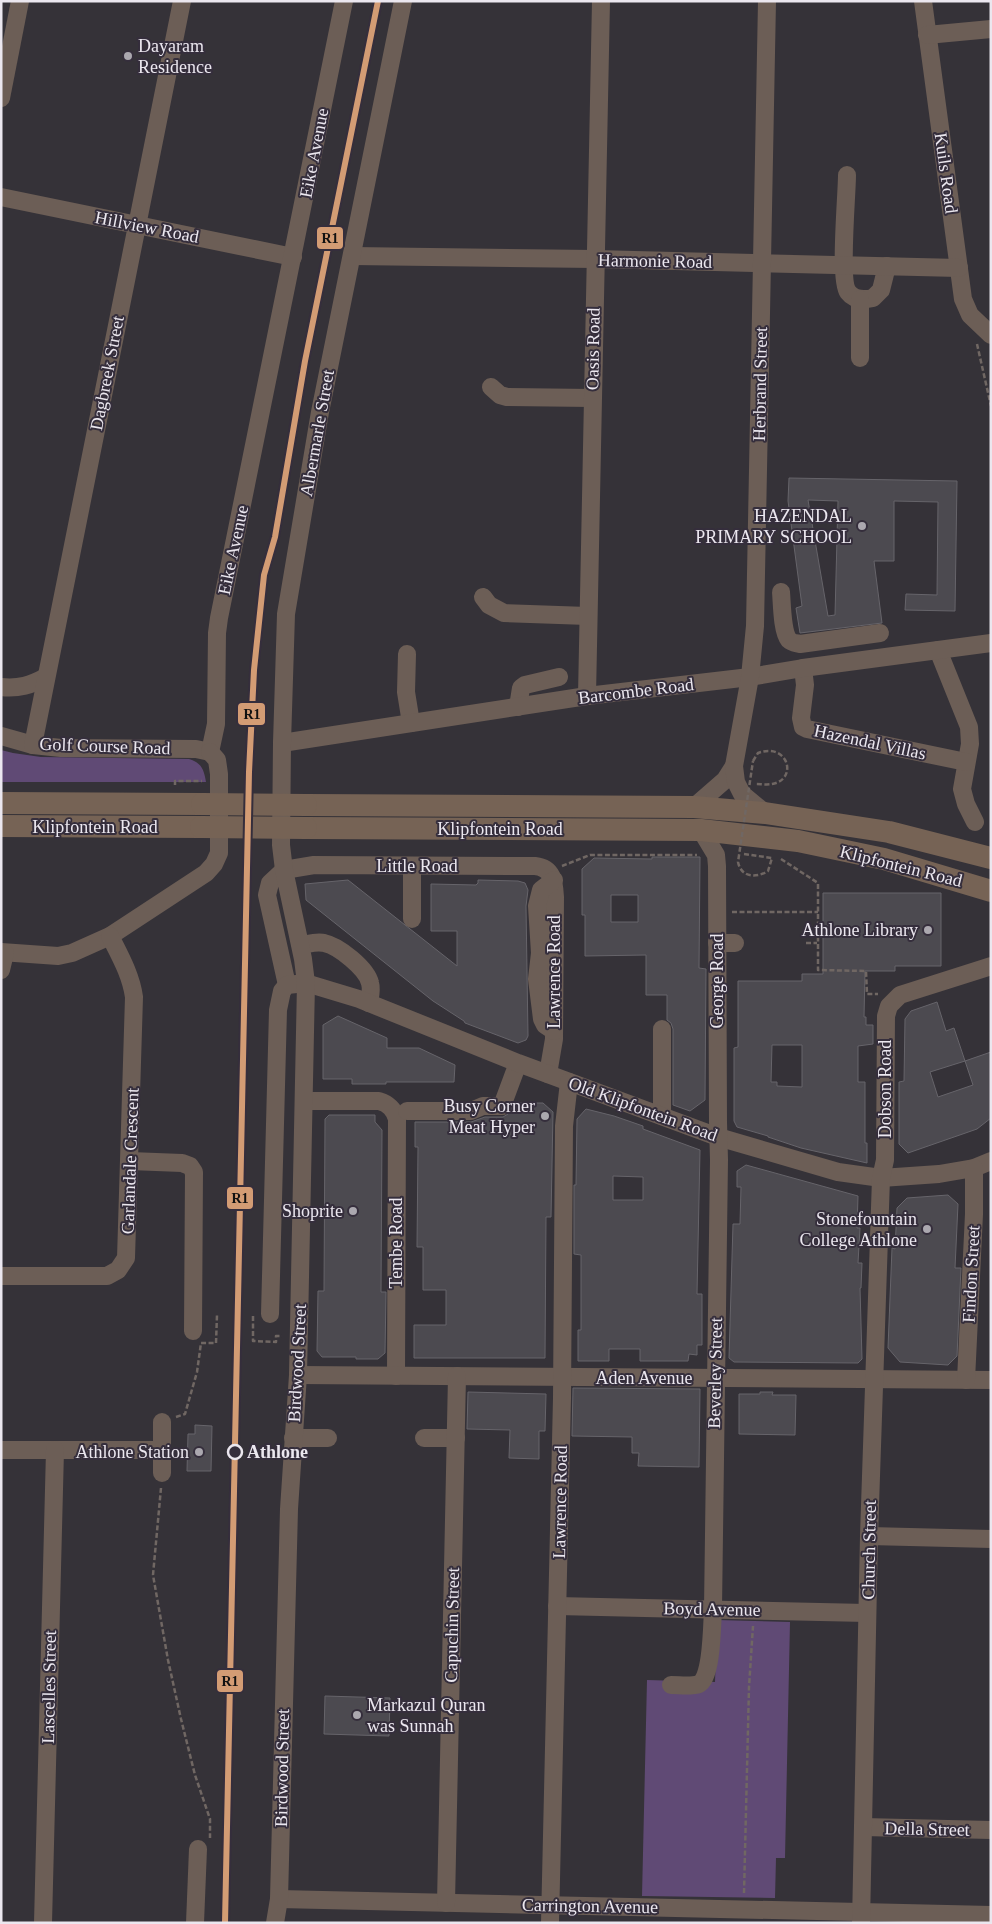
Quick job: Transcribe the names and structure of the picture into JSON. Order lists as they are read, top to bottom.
{
  "streets": {
    "main road": ["Klipfontein Road"],
    "street": [
      "Eike Avenue",
      "Kuils Road",
      "Hillview Road",
      "Harmonie Road",
      "Oasis Road",
      "Dagbreek Street",
      "Herbrand Street",
      "Albermarle Street",
      "Barcombe Road",
      "Hazendal Villas",
      "Golf Course Road",
      "Little Road",
      "Lawrence Road",
      "George Road",
      "Dobson Road",
      "Old Klipfontein Road",
      "Garlandale Crescent",
      "Tembe Road",
      "Findon Street",
      "Birdwood Street",
      "Beverley Street",
      "Aden Avenue",
      "Church Street",
      "Boyd Avenue",
      "Capuchin Street",
      "Lascelles Street",
      "Della Street",
      "Carrington Avenue"
    ]
  },
  "crossings": [
    ["Eike Avenue", "Hillview Road"],
    ["Eike Avenue", "Golf Course Road"],
    ["Kuils Road", "Harmonie Road"],
    ["Hillview Road", "Dagbreek Street"],
    ["Harmonie Road", "Oasis Road"],
    ["Harmonie Road", "Herbrand Street"],
    ["Harmonie Road", "Albermarle Street"],
    ["Oasis Road", "Barcombe Road"],
    ["Dagbreek Street", "Golf Course Road"],
    ["Herbrand Street", "Barcombe Road"],
    ["Herbrand Street", "Klipfontein Road"],
    ["Albermarle Street", "Barcombe Road"],
    ["Albermarle Street", "Little Road"],
    ["Barcombe Road", "Hazendal Villas"],
    ["Klipfontein Road", "George Road"],
    ["Little Road", "Lawrence Road"],
    ["Lawrence Road", "Old Klipfontein Road"],
    ["Lawrence Road", "Aden Avenue"],
    ["Lawrence Road", "Boyd Avenue"],
    ["Lawrence Road", "Carrington Avenue"],
    ["George Road", "Old Klipfontein Road"],
    ["George Road", "Beverley Street"],
    ["Dobson Road", "Old Klipfontein Road"],
    ["Dobson Road", "Church Street"],
    ["Old Klipfontein Road", "Findon Street"],
    ["Old Klipfontein Road", "Birdwood Street"],
    ["Old Klipfontein Road", "Beverley Street"],
    ["Old Klipfontein Road", "Church Street"],
    ["Tembe Road", "Aden Avenue"],
    ["Findon Street", "Aden Avenue"],
    ["Birdwood Street", "Aden Avenue"],
    ["Birdwood Street", "Carrington Avenue"],
    ["Beverley Street", "Aden Avenue"],
    ["Beverley Street", "Boyd Avenue"],
    ["Aden Avenue", "Church Street"],
    ["Aden Avenue", "Capuchin Street"],
    ["Church Street", "Boyd Avenue"],
    ["Church Street", "Della Street"],
    ["Church Street", "Carrington Avenue"],
    ["Capuchin Street", "Carrington Avenue"]
  ],
  "places": [
    "Dayaram Residence",
    "HAZENDAL PRIMARY SCHOOL",
    "Athlone Library",
    "Busy Corner Meat Hyper",
    "Shoprite",
    "Stonefountain College Athlone",
    "Athlone Station",
    "Athlone",
    "Markazul Quran was Sunnah"
  ],
  "lines": ["transit line R1"]
}
